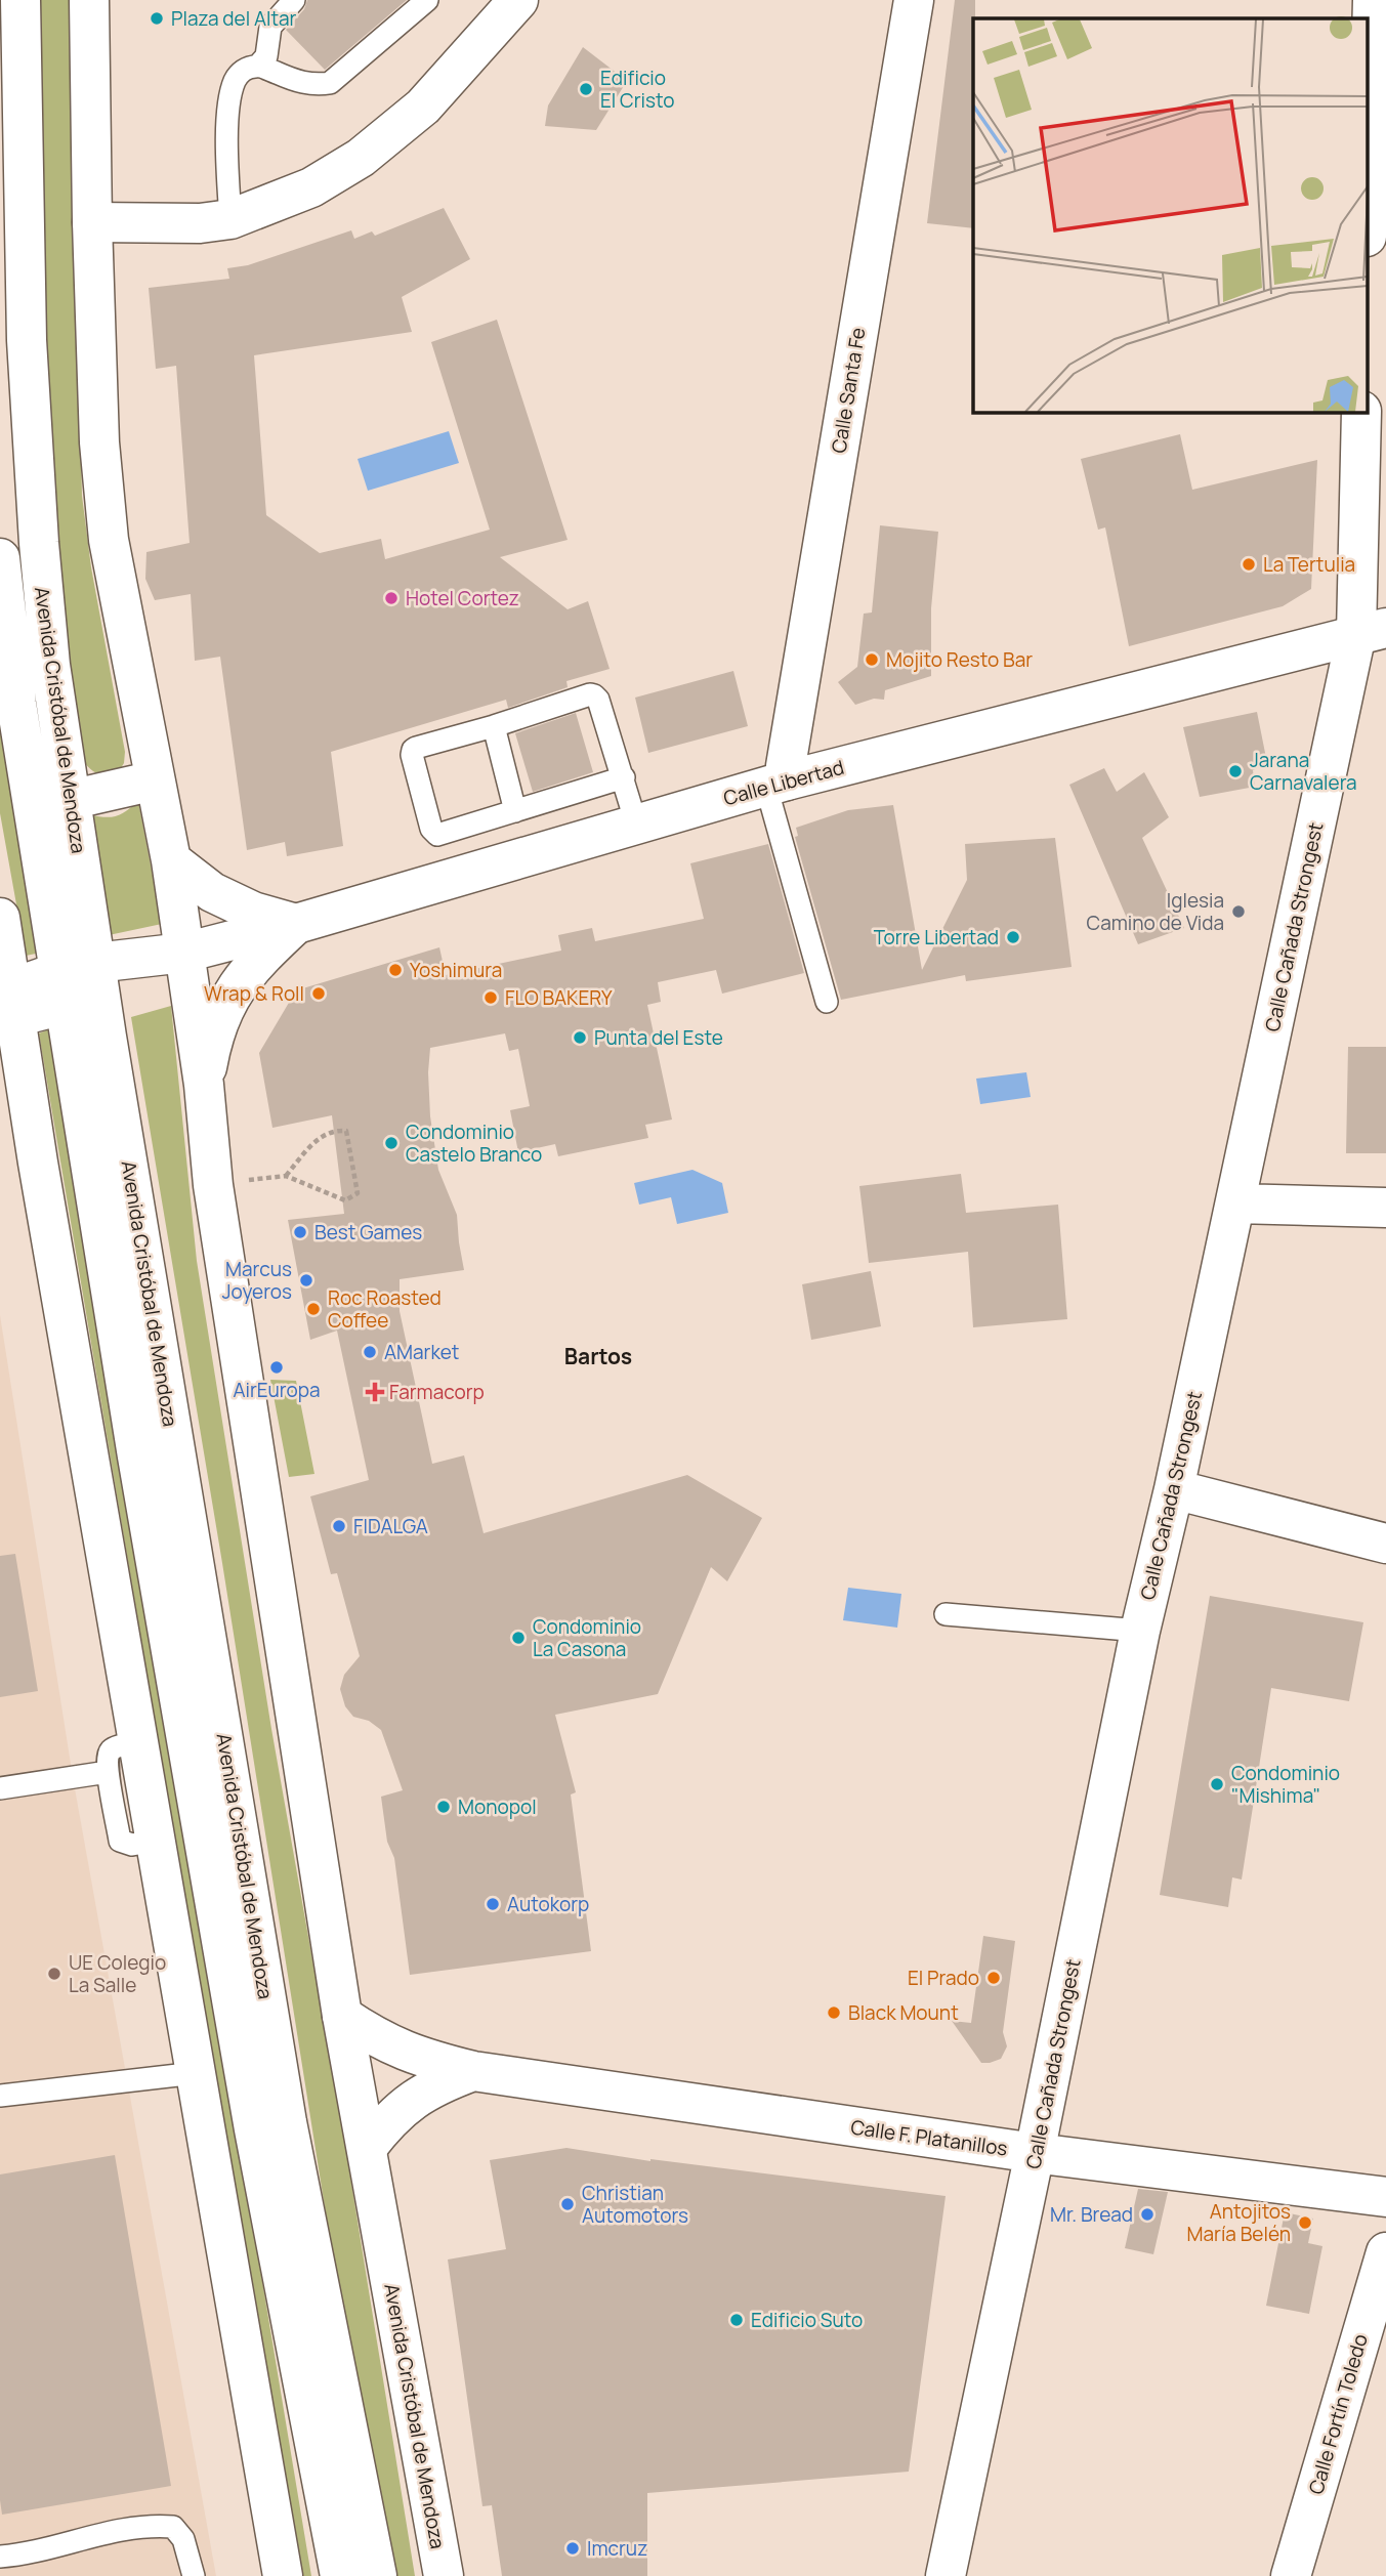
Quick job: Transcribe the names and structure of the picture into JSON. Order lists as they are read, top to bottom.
{
  "streets": {
    "main road": [
      "Calle Santa Fe",
      "Avenida Cristóbal de Mendoza",
      "Calle Libertad",
      "Calle Cañada Strongest",
      "Calle F. Platanillos",
      "Calle Fortín Toledo"
    ]
  },
  "crossings": [
    ["Calle Santa Fe", "Calle Libertad"],
    ["Avenida Cristóbal de Mendoza", "Calle Libertad"],
    ["Avenida Cristóbal de Mendoza", "Calle F. Platanillos"],
    ["Calle Libertad", "Calle Cañada Strongest"],
    ["Calle Cañada Strongest", "Calle F. Platanillos"]
  ],
  "districts": ["Bartos"],
  "places": {
    "other": [
      "Plaza del Altar",
      "Edificio El Cristo",
      "La Tertulia",
      "Hotel Cortez",
      "Mojito Resto Bar",
      "Jarana Carnavalera",
      "Iglesia Camino de Vida",
      "Torre Libertad",
      "Yoshimura",
      "Wrap & Roll",
      "FLO BAKERY",
      "Punta del Este",
      "Condominio Castelo Branco",
      "Best Games",
      "Marcus Joyeros",
      "Roc Roasted Coffee",
      "AMarket",
      "AirEuropa",
      "FIDALGA",
      "Condominio La Casona",
      "Condominio \"Mishima\"",
      "Monopol",
      "Autokorp",
      "UE Colegio La Salle",
      "El Prado",
      "Black Mount",
      "Christian Automotors",
      "Mr. Bread",
      "Antojitos María Belén",
      "Edificio Suto",
      "Imcruz"
    ],
    "health": ["Farmacorp"]
  }
}
